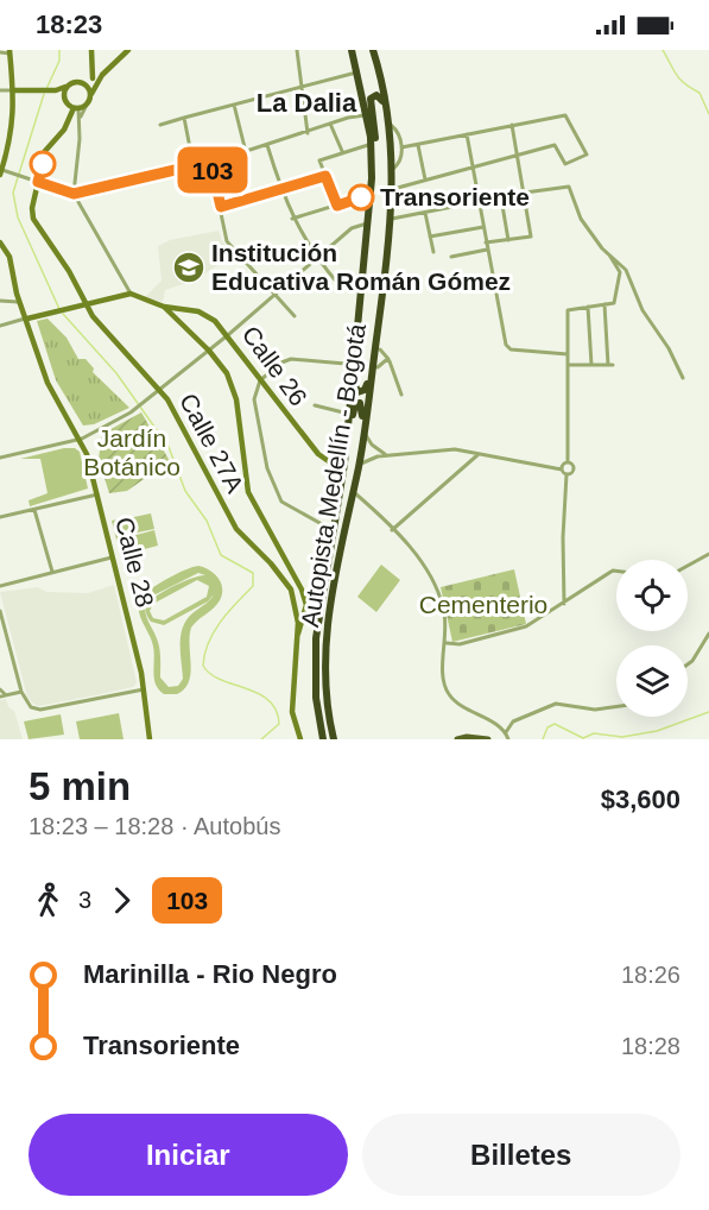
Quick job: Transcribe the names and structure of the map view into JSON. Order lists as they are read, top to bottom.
{
  "streets": {
    "highway": ["Autopista Medellín - Bogotá"],
    "main road": ["Calle 26", "Calle 27A", "Calle 28"]
  },
  "crossings": [
    ["Calle 26", "Autopista Medellín - Bogotá"]
  ],
  "districts": ["La Dalia"],
  "parks": ["Jardín Botánico", "Cementerio"],
  "places": {
    "other": ["Transoriente"],
    "school or university": ["Institución Educativa Román Gómez"]
  },
  "lines": ["bus line 103"],
  "page": {
    "status": "18:23",
    "on_map": "103",
    "heading": ["5 min", "18:23 – 18:28 · Autobús", "$3,600"],
    "legs": ["3", "103"],
    "list": [
      {
        "name": "Marinilla - Rio Negro",
        "value": "18:26"
      },
      {
        "name": "Transoriente",
        "value": "18:28"
      }
    ],
    "buttons": ["Iniciar", "Billetes"]
  }
}
